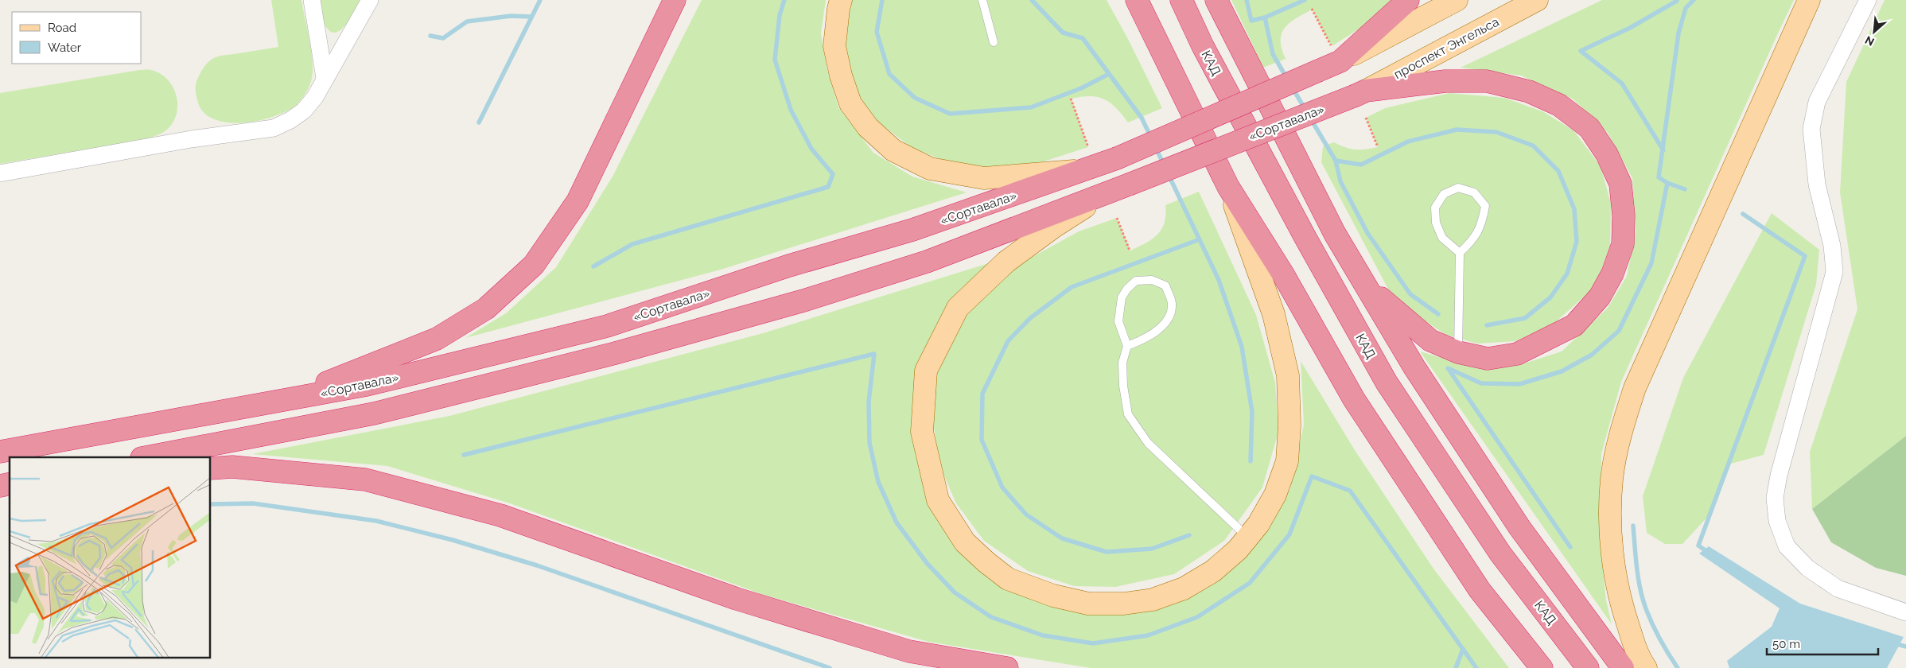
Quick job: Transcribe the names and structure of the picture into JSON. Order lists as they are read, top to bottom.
{
  "streets": {
    "highway": ["КАД", "«Сортавала»"],
    "main road": ["проспект Энгельса"]
  },
  "crossings": [
    ["проспект Энгельса", "«Сортавала»"]
  ],
  "legend": ["Road", "Water"],
  "scale_bar": "50 m",
  "north": "bottom left"
}
